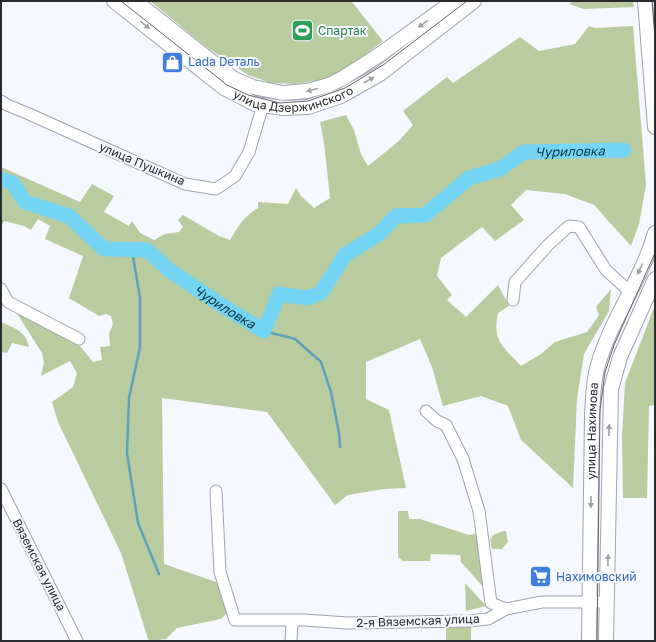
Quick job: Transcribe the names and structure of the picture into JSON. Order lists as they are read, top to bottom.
{
  "streets": {
    "main road": ["улица Дзержинского", "улица Нахимова"],
    "street": ["улица Пушкина", "Вяземская улица", "2-я Вяземская улица"]
  },
  "crossings": [
    ["улица Дзержинского", "улица Пушкина"],
    ["улица Нахимова", "2-я Вяземская улица"]
  ],
  "water": ["Чуриловка"],
  "places": {
    "sports": ["Спартак"],
    "shop": ["Lada Dеталь"],
    "supermarket": ["Нахимовский"]
  }
}
